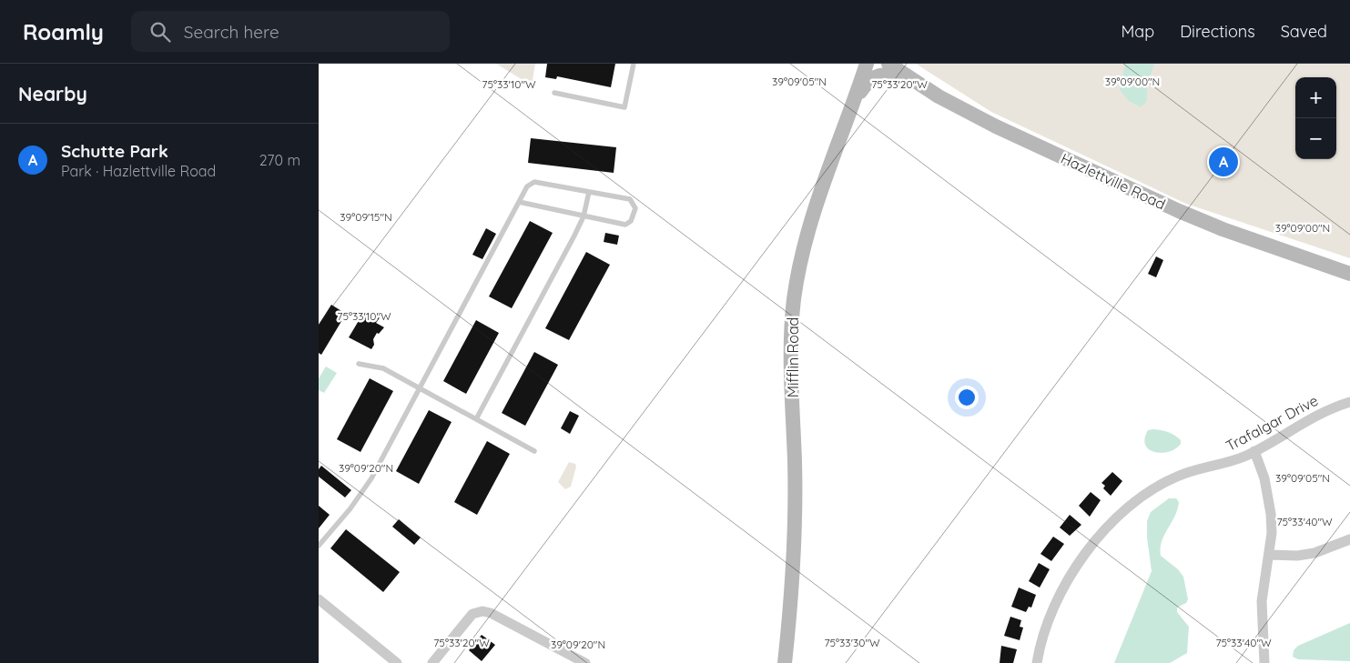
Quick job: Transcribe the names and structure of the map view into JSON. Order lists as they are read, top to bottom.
{
  "streets": {
    "main road": ["Hazlettville Road", "Mifflin Road"],
    "street": ["Trafalgar Drive"]
  },
  "page": {
    "header": "Roamly",
    "search": "Search here",
    "nav": ["Map", "Directions", "Saved"],
    "heading": "Nearby",
    "map_buttons": ["+", "−"],
    "list": [
      {
        "mark": "A",
        "name": "Schutte Park",
        "note": "Park · Hazlettville Road",
        "value": "270 m"
      }
    ],
    "pins": "A"
  },
  "coordinates": [
    "39°09'05\"N",
    "39°09'00\"N",
    "75°33'10\"W",
    "75°33'20\"W",
    "39°09'15\"N",
    "39°09'20\"N",
    "75°33'40\"W",
    "75°33'30\"W"
  ]
}
